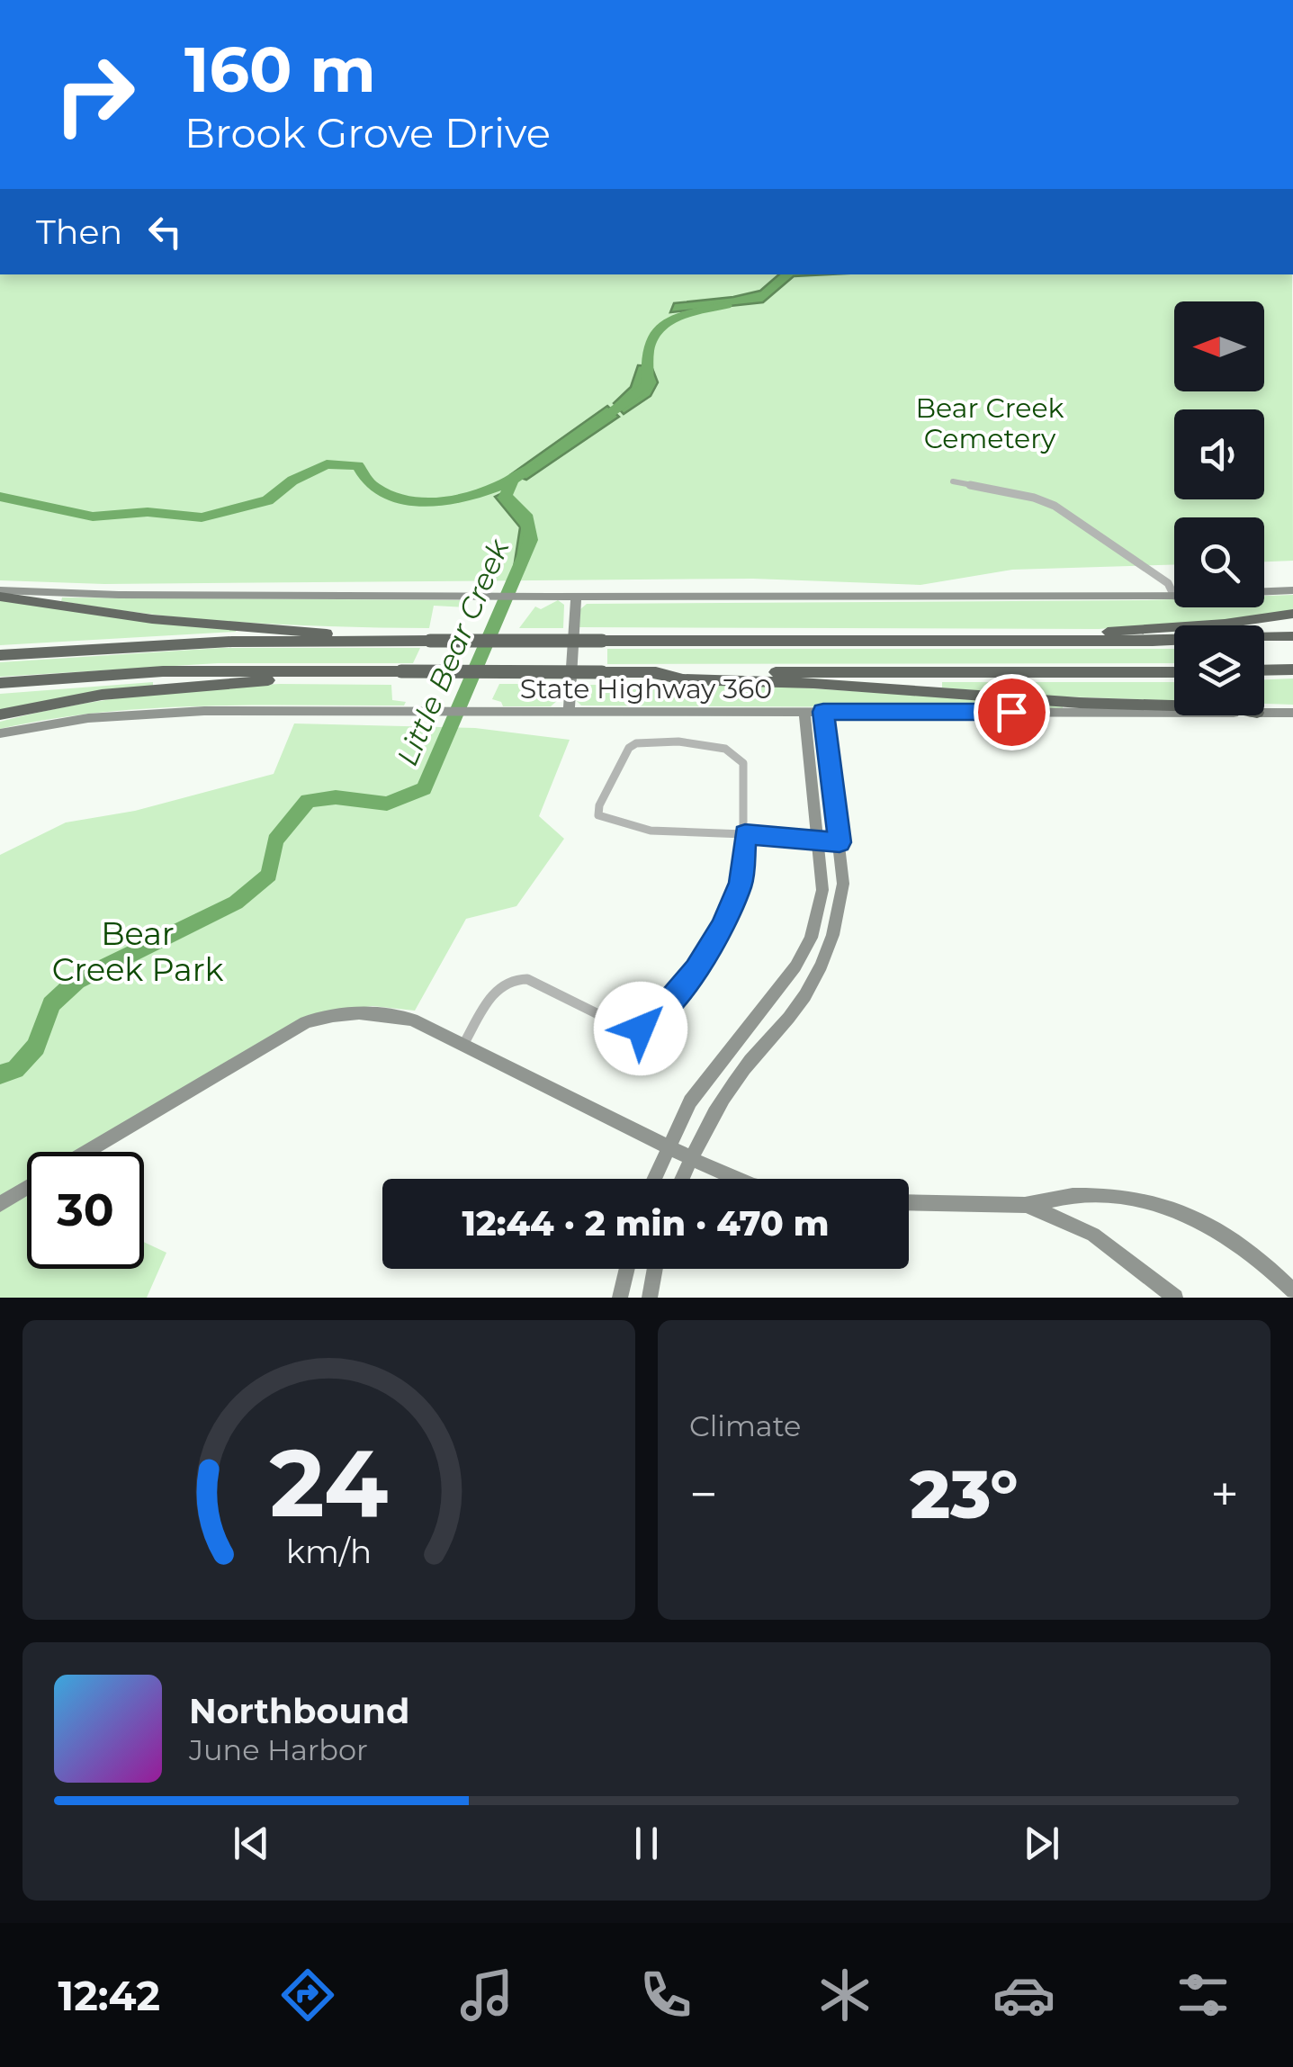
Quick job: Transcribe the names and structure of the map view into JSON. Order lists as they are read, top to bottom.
{
  "streets": {
    "main road": ["State Highway 360"]
  },
  "water": ["Little Bear Creek"],
  "parks": ["Bear Creek Cemetery", "Bear Creek Park"],
  "north": "left",
  "page": {
    "turn": ["160 m", "Brook Grove Drive"],
    "then": "Then",
    "limit": "30",
    "trip": "12:44 · 2 min · 470 m",
    "tile": "Climate",
    "heat": ["−", "23°", "+"],
    "song": ["Northbound", "June Harbor"],
    "tabs": "12:42",
    "gauge": ["24", "km/h"]
  }
}
